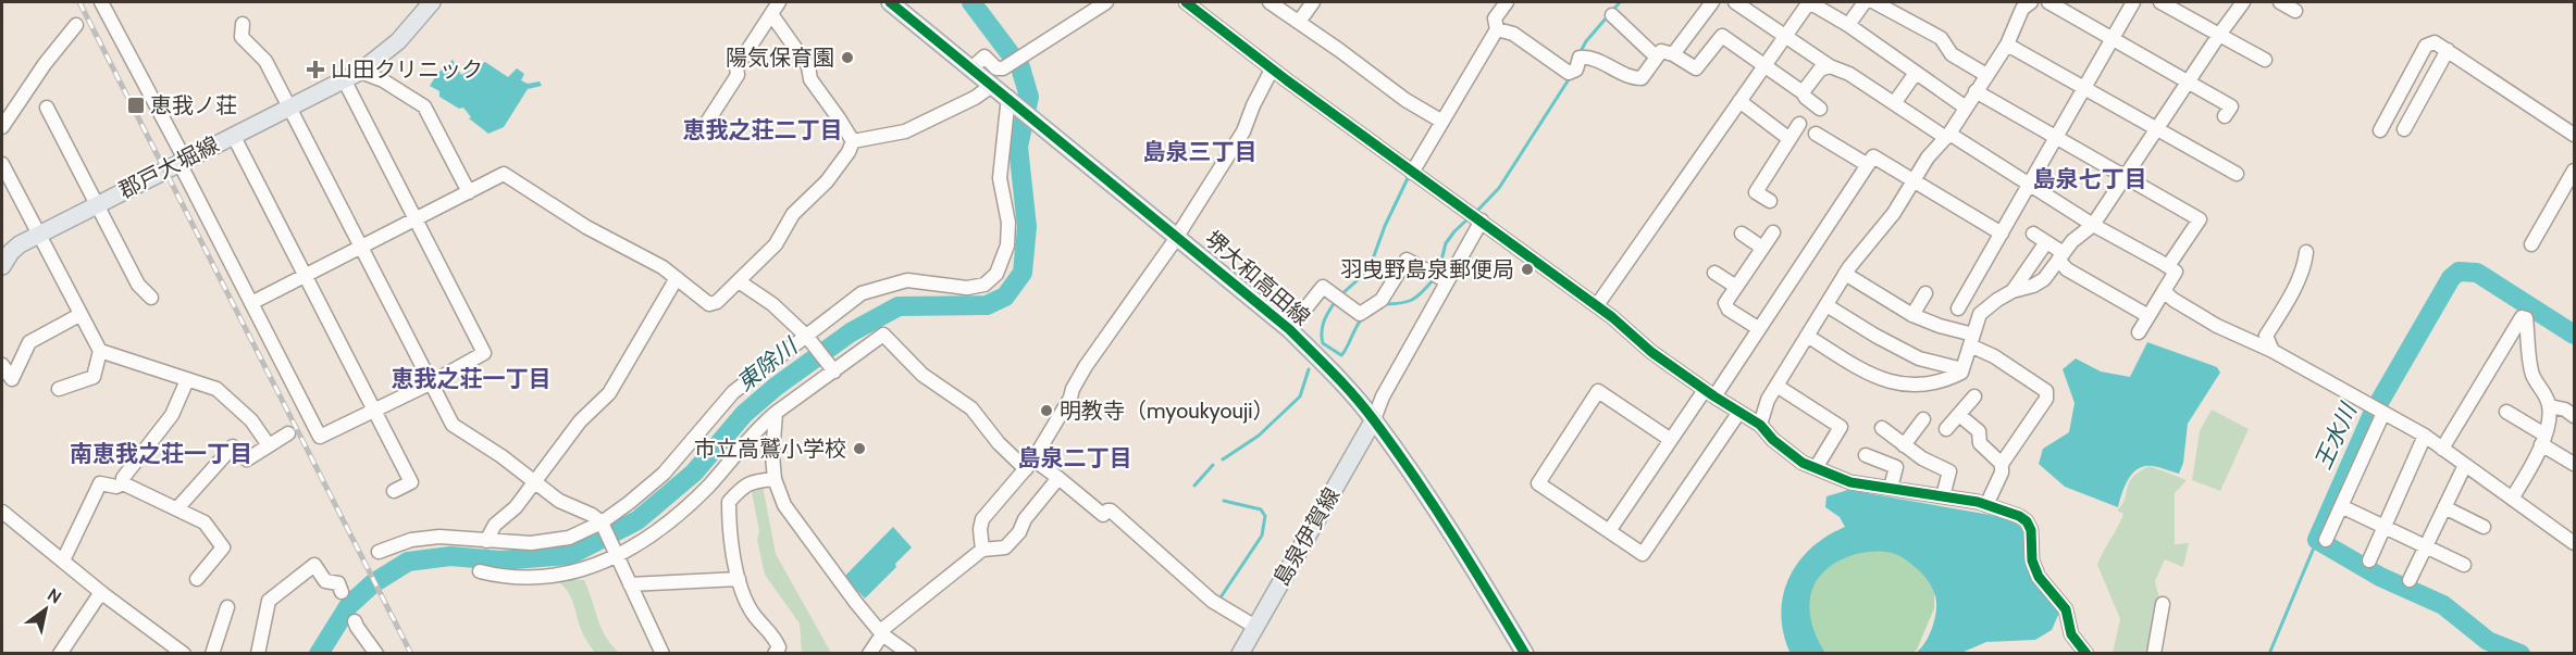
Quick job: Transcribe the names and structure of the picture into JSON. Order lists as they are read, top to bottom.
{
  "streets": {
    "main road": ["郡戸大堀線", "堺大和高田線", "島泉伊賀線"]
  },
  "crossings": [
    ["堺大和高田線", "島泉伊賀線"]
  ],
  "districts": [
    "恵我之荘二丁目",
    "島泉三丁目",
    "島泉七丁目",
    "恵我之荘一丁目",
    "南恵我之荘一丁目",
    "島泉二丁目"
  ],
  "water": ["東除川", "王水川"],
  "places": {
    "other": [
      "陽気保育園",
      "羽曳野島泉郵便局",
      "明教寺（myoukyouji）",
      "市立高鷲小学校"
    ],
    "health": ["山田クリニック"],
    "transit": ["恵我ノ荘"]
  },
  "north": "top right"
}
